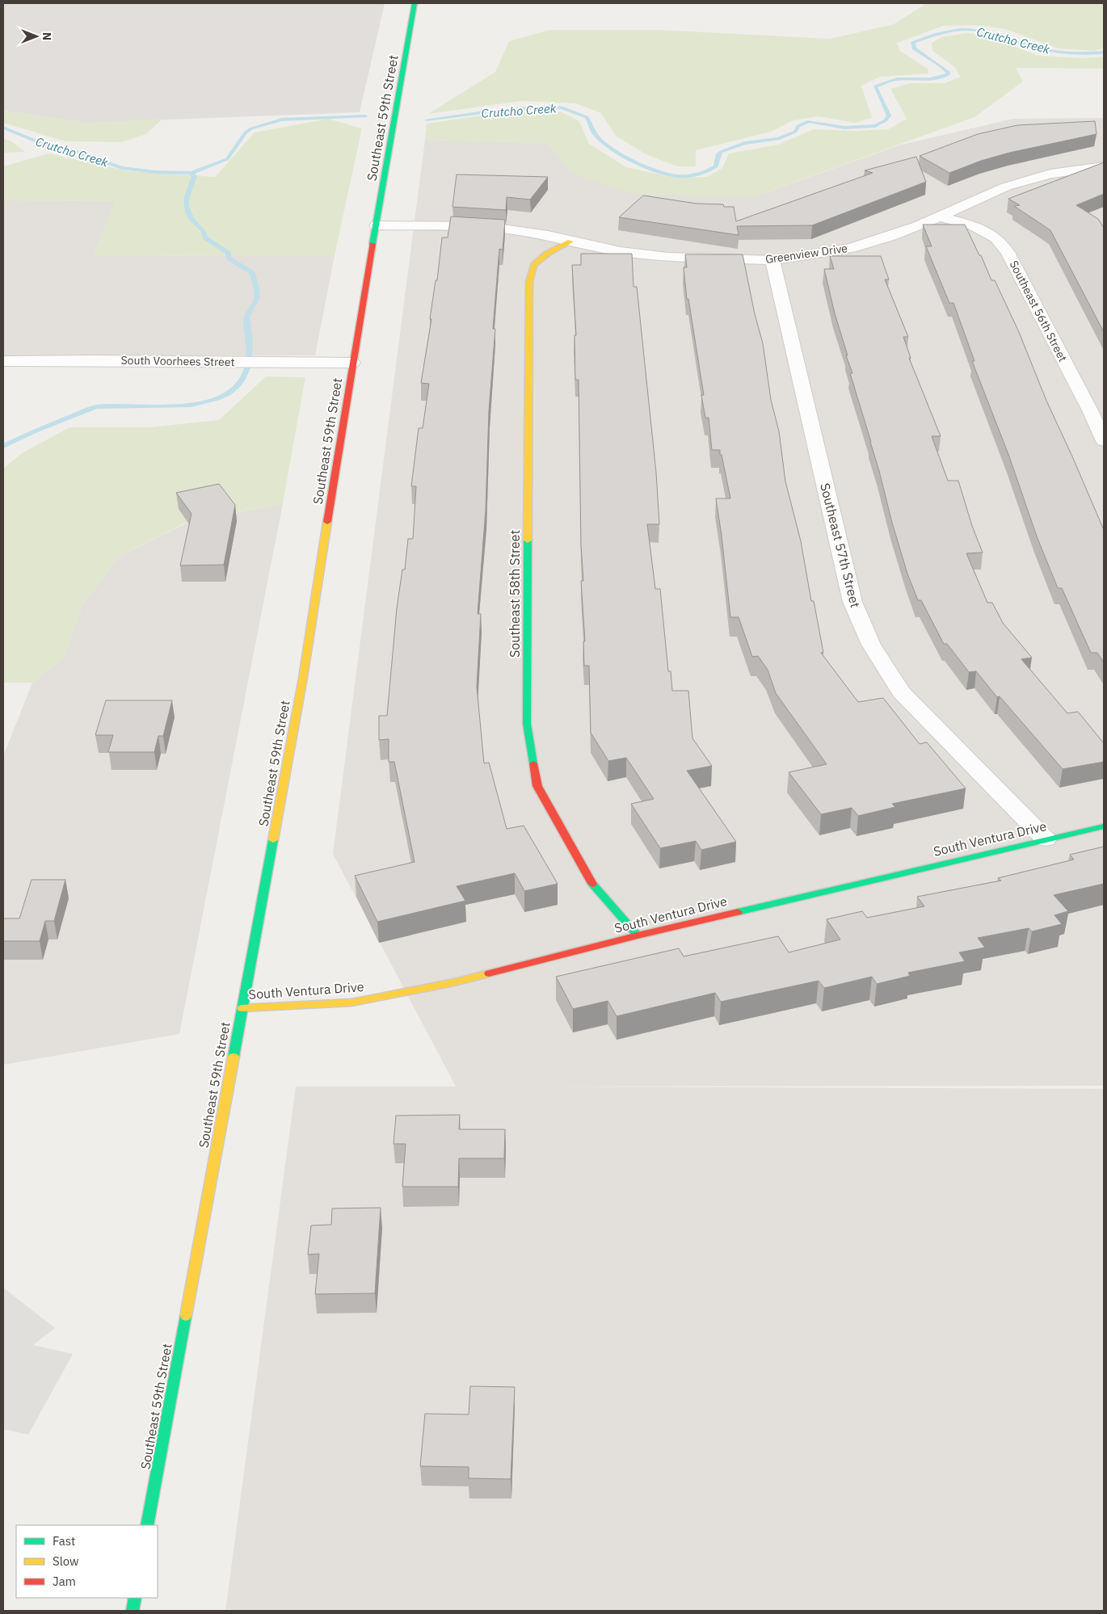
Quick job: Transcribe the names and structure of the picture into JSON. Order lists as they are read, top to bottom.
{
  "streets": {
    "main road": ["Southeast 59th Street", "Southeast 58th Street", "South Ventura Drive"],
    "street": [
      "Greenview Drive",
      "Southeast 56th Street",
      "South Voorhees Street",
      "Southeast 57th Street"
    ]
  },
  "crossings": [
    ["Southeast 59th Street", "Greenview Drive"],
    ["Southeast 59th Street", "South Voorhees Street"],
    ["Southeast 59th Street", "South Ventura Drive"],
    ["Greenview Drive", "Southeast 56th Street"],
    ["Greenview Drive", "Southeast 57th Street"],
    ["Greenview Drive", "Southeast 58th Street"],
    ["Southeast 57th Street", "South Ventura Drive"],
    ["Southeast 58th Street", "South Ventura Drive"]
  ],
  "water": ["Crutcho Creek"],
  "legend": ["Fast", "Slow", "Jam"],
  "north": "right"
}
